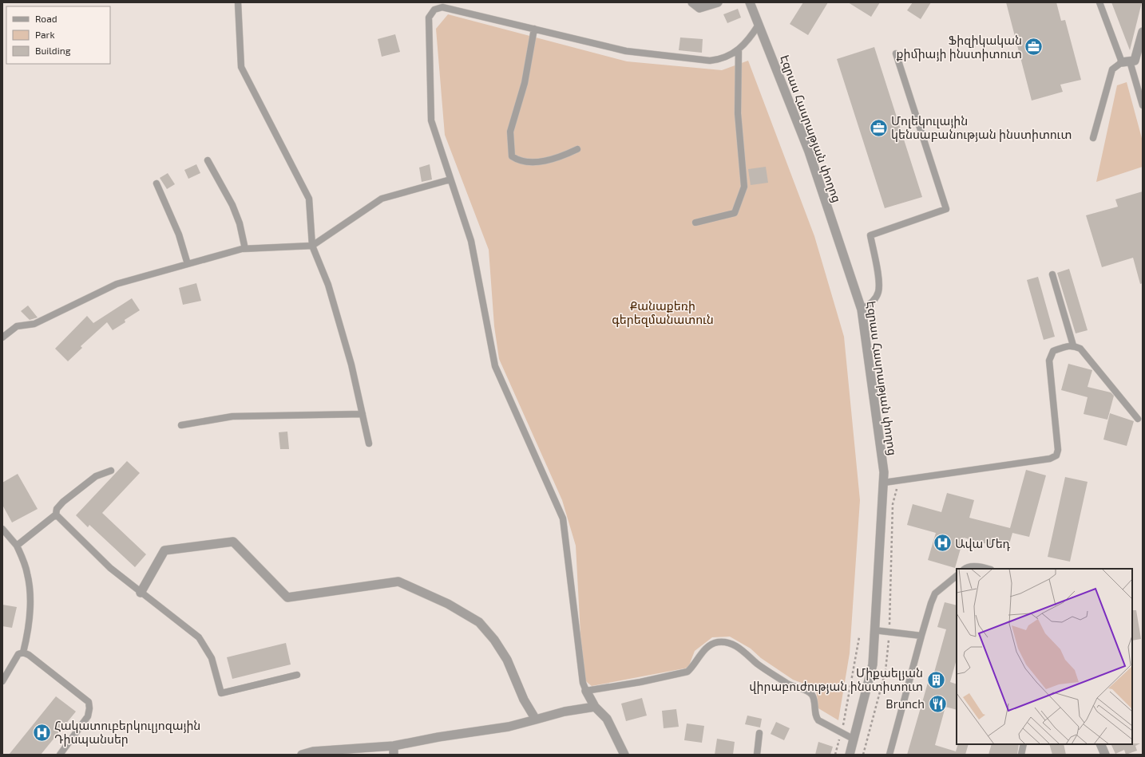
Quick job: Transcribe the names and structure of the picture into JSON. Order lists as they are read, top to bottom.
{
  "streets": {
    "street": ["Էզրաս Հասրաթյան փողոց"]
  },
  "parks": ["Քանաքեռի գերեզմանատուն"],
  "places": {
    "office": ["Ֆիզիկական քիմիայի ինստիտուտ", "Մոլեկուլային կենսաբանության ինստիտուտ"],
    "hospital": ["Ավա Մեդ", "Հակատուբերկուլյոզային Դիսպանսեր"],
    "building": ["Միքաելյան վիրաբուժության ինստիտուտ"],
    "restaurant": ["Brunch"]
  },
  "legend": ["Road", "Park", "Building"]
}
